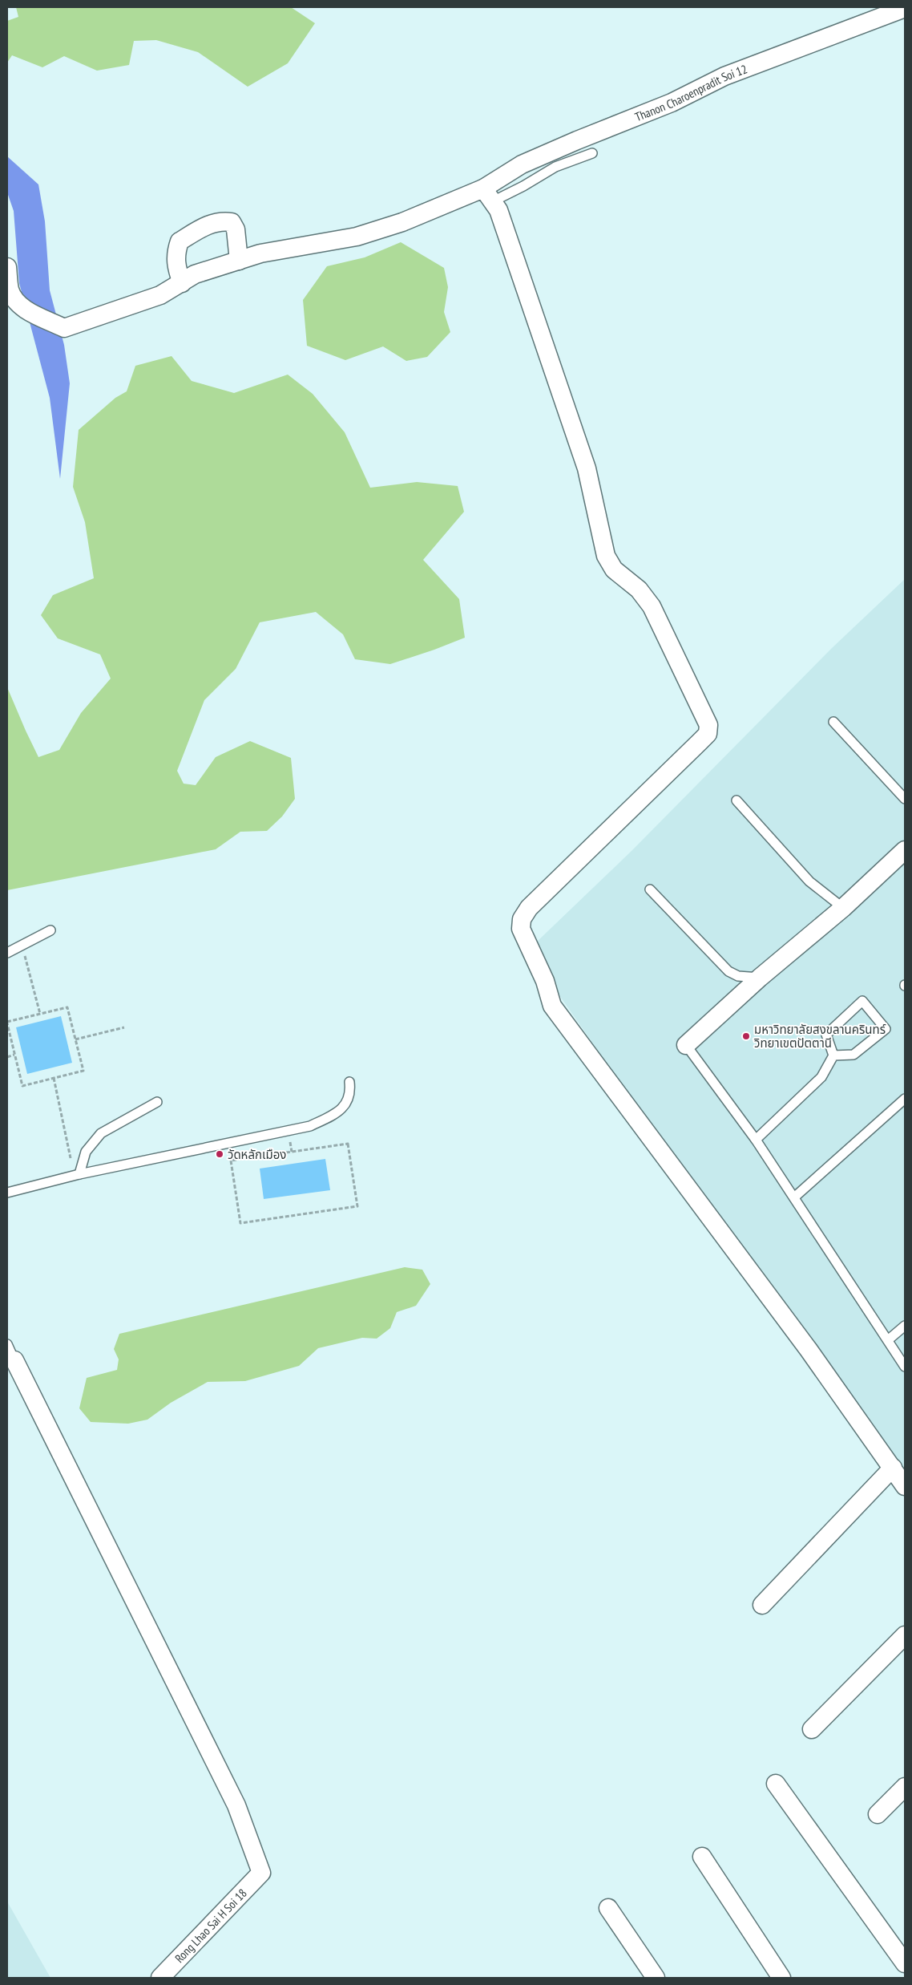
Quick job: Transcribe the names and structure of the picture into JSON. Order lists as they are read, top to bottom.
{
  "streets": {
    "street": ["Thanon Charoenpradit Soi 12", "Rong Lhao Sai H Soi 18"]
  },
  "places": ["มหาวิทยาลัยสงขลานครินทร์ วิทยาเขตปัตตานี", "วัดหลักเมือง"]
}
